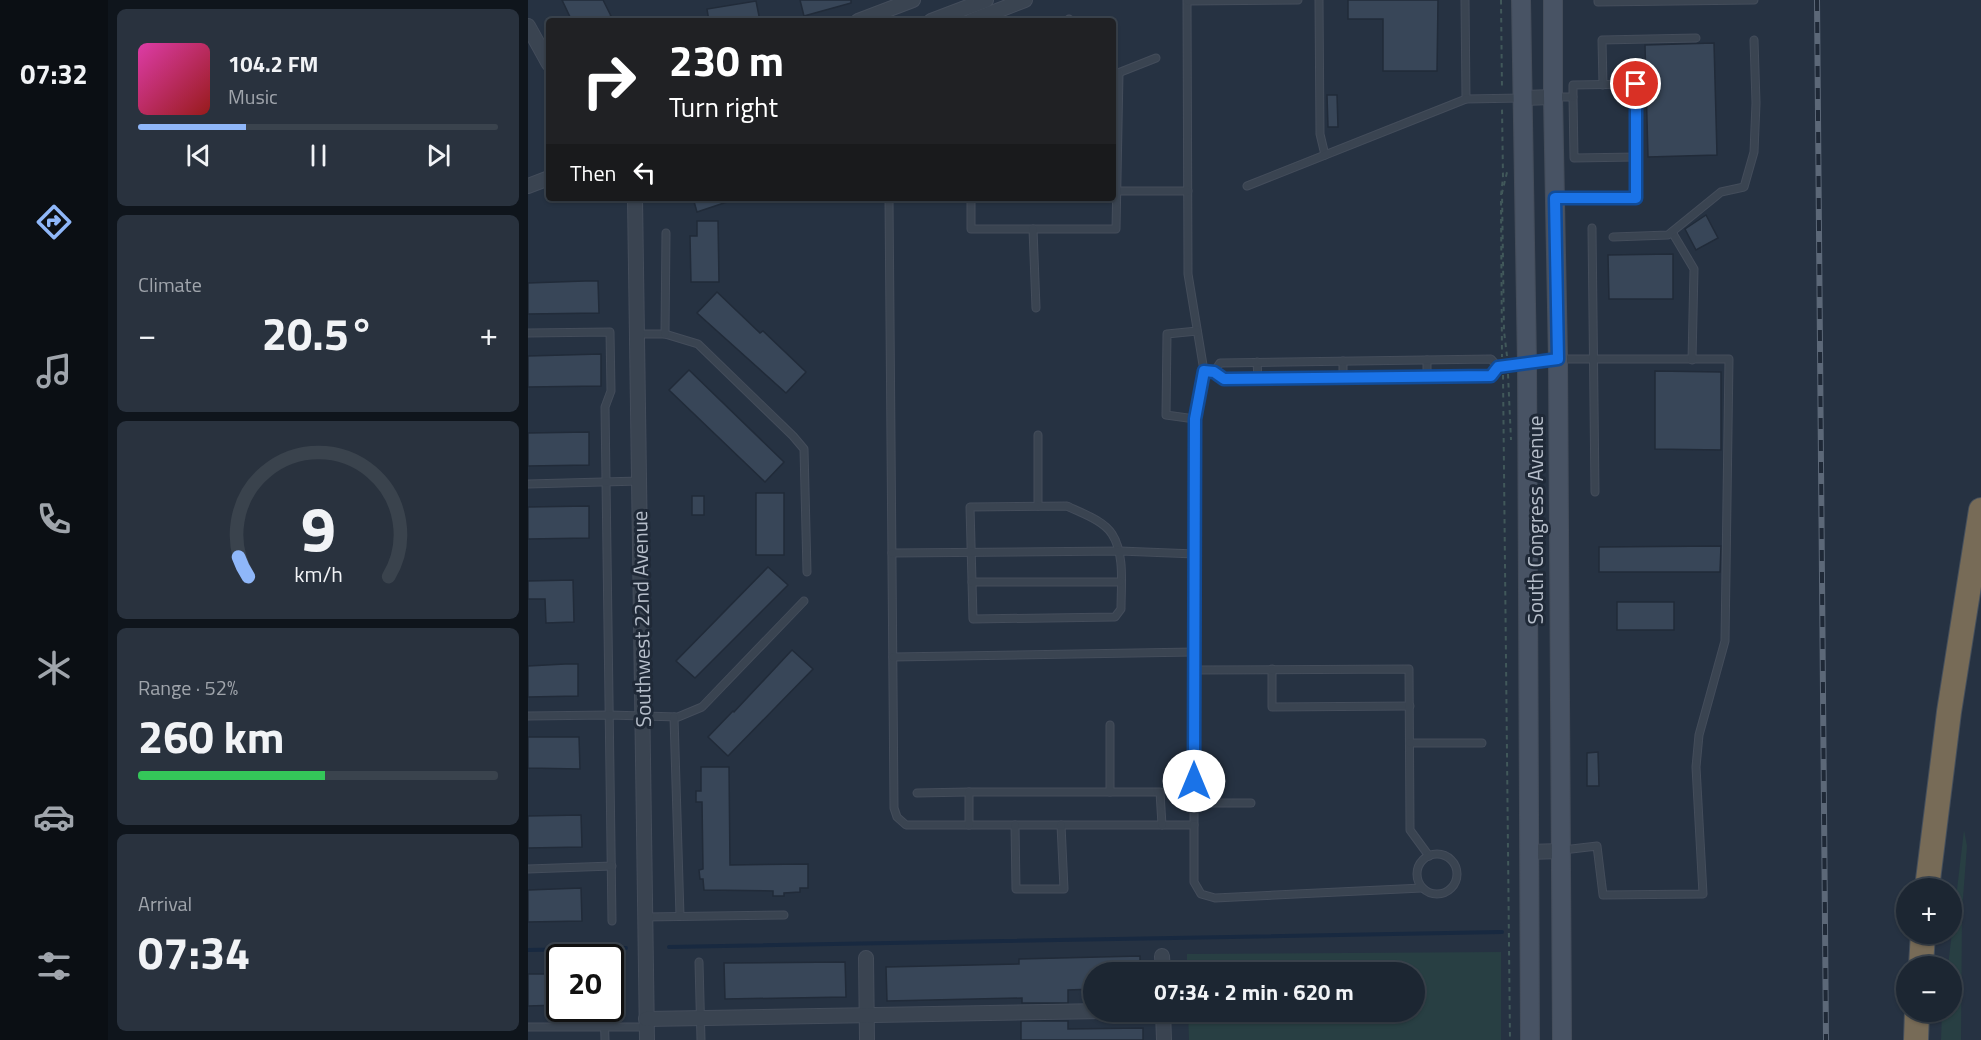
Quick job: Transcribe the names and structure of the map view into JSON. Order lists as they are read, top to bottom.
{
  "streets": {
    "main road": ["South Congress Avenue"],
    "street": ["Southwest 22nd Avenue"]
  },
  "page": {
    "tabs": "07:32",
    "turn": ["230 m", "Turn right"],
    "song": ["104.2 FM", "Music"],
    "then": "Then",
    "tile": [
      "Climate",
      ["Range · 52%", "260 km"],
      ["Arrival", "07:34"]
    ],
    "heat": ["−", "20.5°", "+"],
    "map_buttons": ["+", "−"],
    "limit": "20",
    "trip": "07:34 · 2 min · 620 m",
    "gauge": ["9", "km/h"]
  }
}
